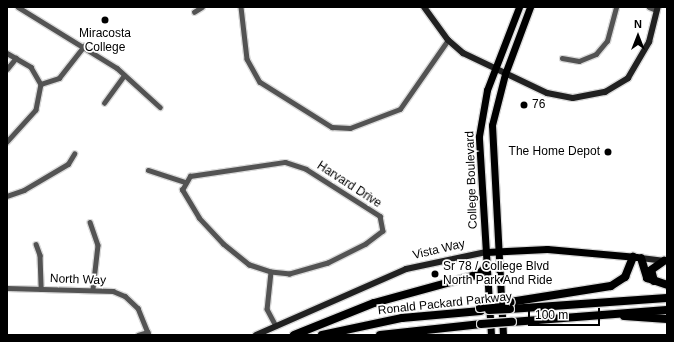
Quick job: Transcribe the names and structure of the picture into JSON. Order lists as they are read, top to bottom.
{
  "streets": {
    "highway": ["Ronald Packard Parkway"],
    "main road": ["College Boulevard", "Vista Way"],
    "street": ["Harvard Drive", "North Way"]
  },
  "crossings": [
    ["College Boulevard", "Vista Way"]
  ],
  "places": [
    "Miracosta College",
    "76",
    "The Home Depot",
    "Sr 78 / College Blvd North Park And Ride"
  ],
  "scale_bar": "100 m",
  "north": "top"
}
